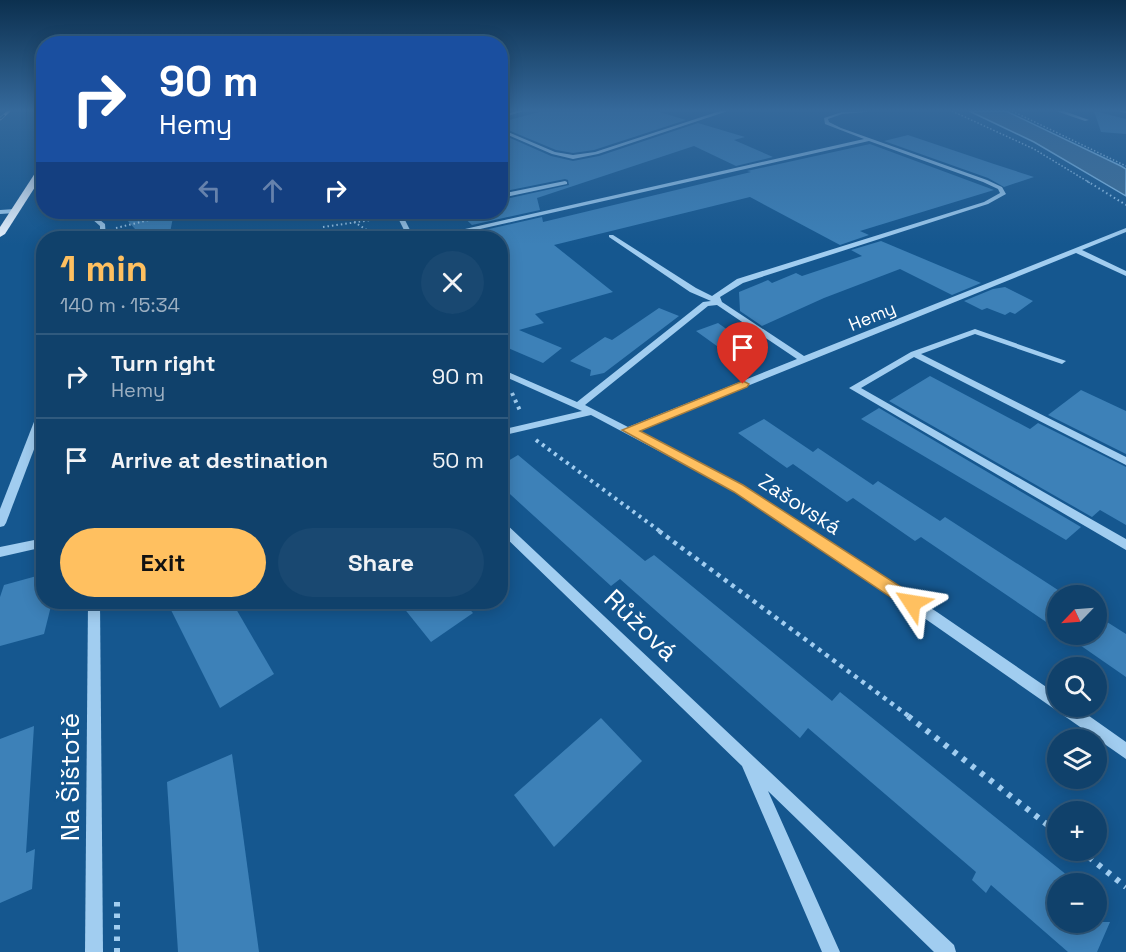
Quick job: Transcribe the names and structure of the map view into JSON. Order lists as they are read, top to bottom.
{
  "streets": {
    "street": [
      "Hemy",
      "Zašovská",
      "Růžová",
      "Na Šištotě"
    ]
  },
  "crossings": [
    ["Hemy", "Zašovská"]
  ],
  "north": "bottom left",
  "page": {
    "turn": ["90 m", "Hemy"],
    "heading": ["1 min", "140 m · 15:34"],
    "list": [
      {
        "name": "Turn right",
        "note": "Hemy",
        "value": "90 m"
      },
      {
        "name": "Arrive at destination",
        "value": "50 m"
      }
    ],
    "buttons": ["Exit", "Share"],
    "map_buttons": ["+", "−"]
  }
}
